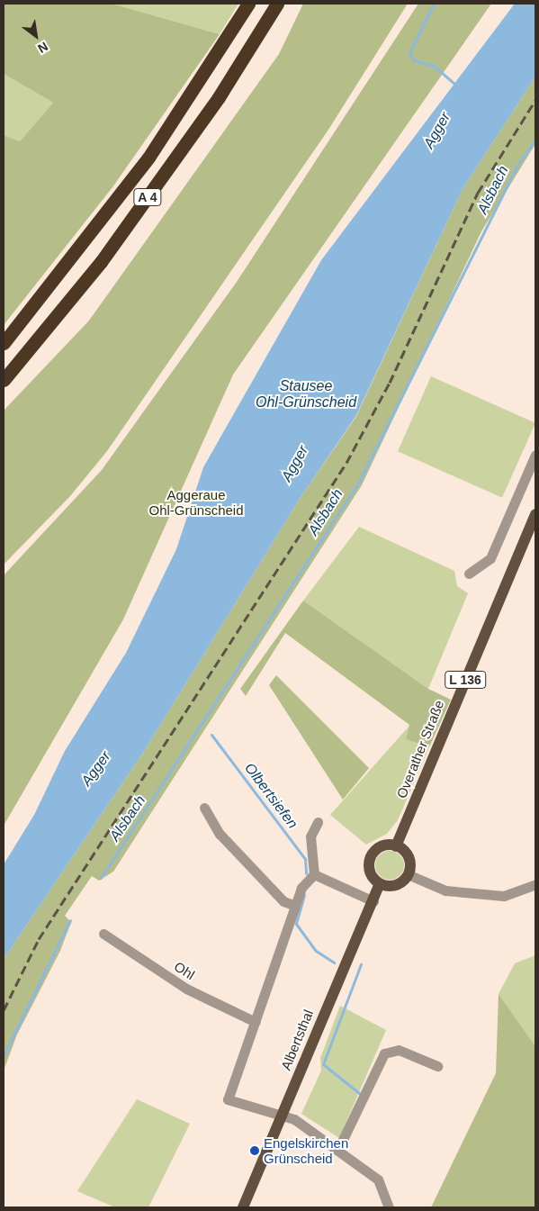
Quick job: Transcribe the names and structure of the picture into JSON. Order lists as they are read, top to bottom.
{
  "streets": {
    "highway": ["A 4"],
    "main road": ["L 136", "Overather Straße", "Albertsthal"],
    "street": ["Ohl"]
  },
  "crossings": [
    ["Overather Straße", "Albertsthal"]
  ],
  "water": [
    "Agger",
    "Alsbach",
    "Stausee Ohl-Grünscheid",
    "Olbertsiefen"
  ],
  "parks": ["Aggeraue Ohl-Grünscheid"],
  "places": ["Engelskirchen Grünscheid"],
  "north": "bottom right"
}
